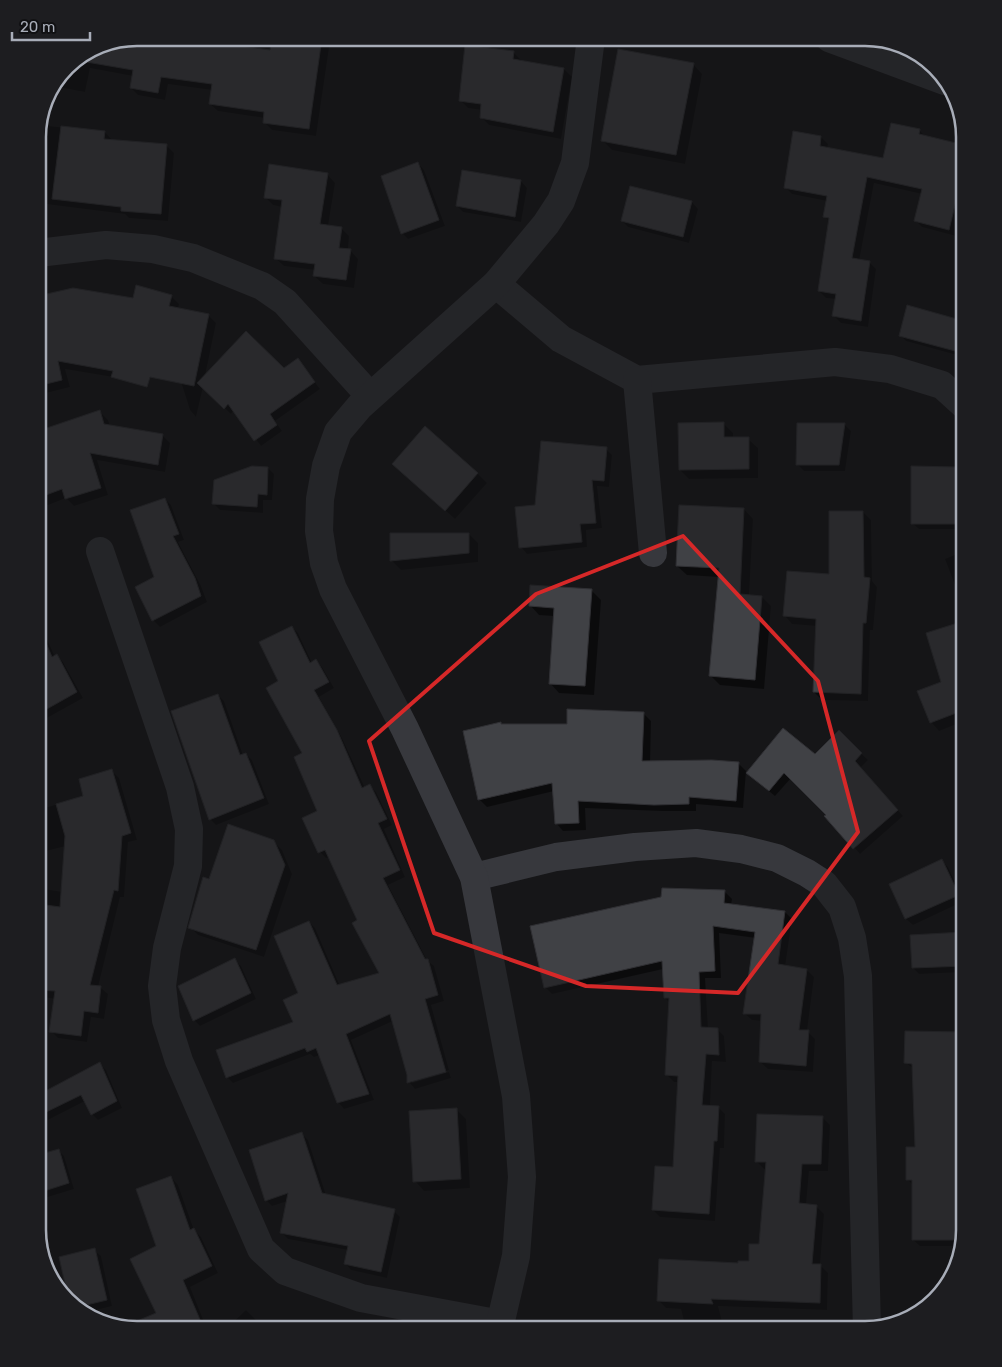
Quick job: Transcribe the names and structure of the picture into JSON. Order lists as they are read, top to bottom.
{
  "scale_bar": "20 m"
}
